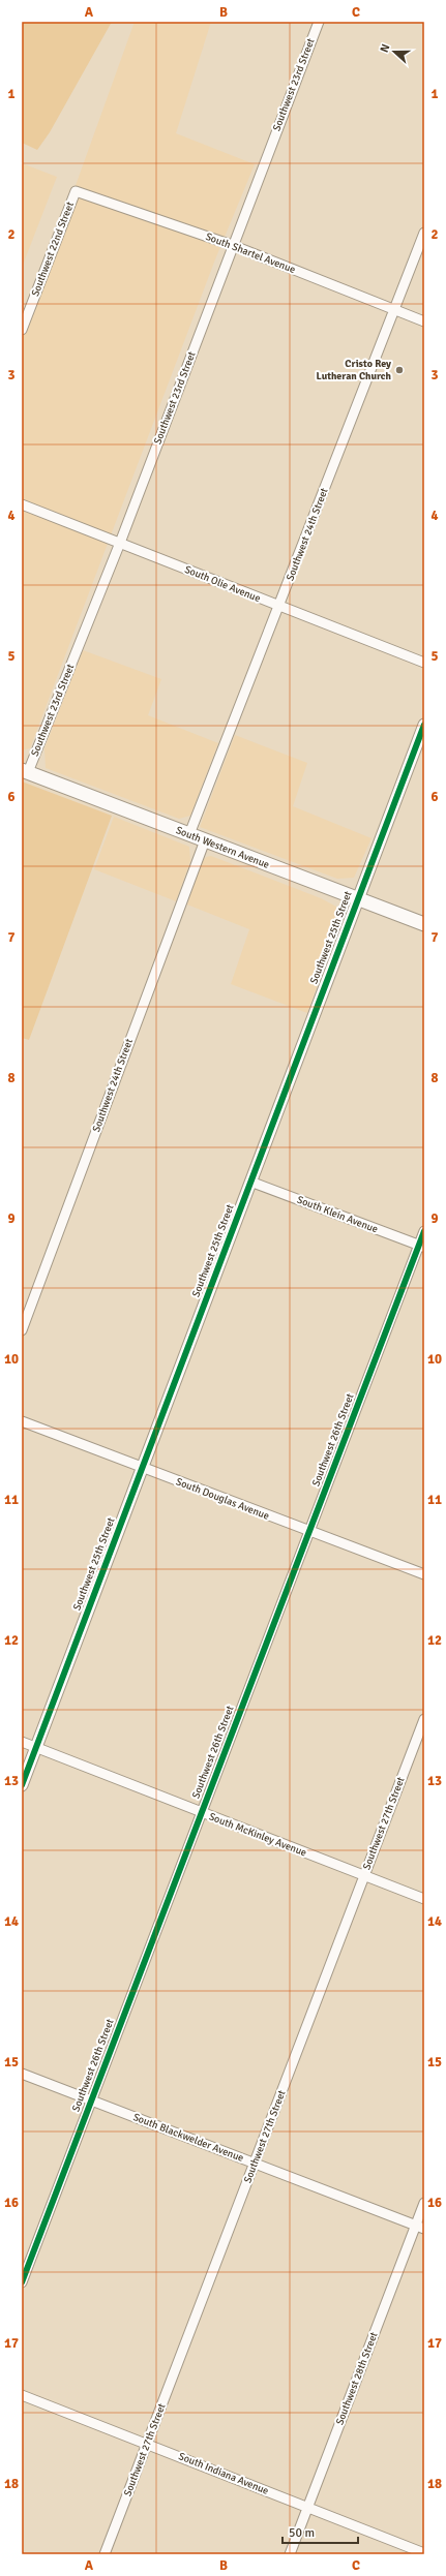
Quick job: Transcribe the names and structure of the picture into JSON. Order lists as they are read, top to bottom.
{
  "streets": {
    "main road": ["South Western Avenue"],
    "street": [
      "Southwest 23rd Street",
      "Southwest 22nd Street",
      "South Shartel Avenue",
      "Southwest 24th Street",
      "South Olie Avenue",
      "Southwest 25th Street",
      "South Klein Avenue",
      "Southwest 26th Street",
      "South Douglas Avenue",
      "Southwest 27th Street",
      "South McKinley Avenue",
      "South Blackwelder Avenue",
      "Southwest 28th Street",
      "South Indiana Avenue"
    ]
  },
  "crossings": [
    ["Southwest 23rd Street", "South Shartel Avenue"],
    ["Southwest 23rd Street", "South Olie Avenue"],
    ["Southwest 23rd Street", "South Western Avenue"],
    ["Southwest 22nd Street", "South Shartel Avenue"],
    ["South Shartel Avenue", "Southwest 24th Street"],
    ["Southwest 24th Street", "South Olie Avenue"],
    ["Southwest 24th Street", "South Western Avenue"],
    ["South Western Avenue", "Southwest 25th Street"],
    ["Southwest 25th Street", "South Klein Avenue"],
    ["Southwest 25th Street", "South Douglas Avenue"],
    ["Southwest 25th Street", "South McKinley Avenue"],
    ["South Klein Avenue", "Southwest 26th Street"],
    ["Southwest 26th Street", "South Douglas Avenue"],
    ["Southwest 26th Street", "South McKinley Avenue"],
    ["Southwest 26th Street", "South Blackwelder Avenue"],
    ["Southwest 27th Street", "South McKinley Avenue"],
    ["Southwest 27th Street", "South Blackwelder Avenue"],
    ["Southwest 27th Street", "South Indiana Avenue"],
    ["South Blackwelder Avenue", "Southwest 28th Street"],
    ["Southwest 28th Street", "South Indiana Avenue"]
  ],
  "places": ["Cristo Rey Lutheran Church"],
  "scale_bar": "50 m",
  "north": "left",
  "grid": {
    "columns": ["A", "B", "C"],
    "rows": [
      "1",
      "2",
      "3",
      "4",
      "5",
      "6",
      "7",
      "8",
      "9",
      "10",
      "11",
      "12",
      "13",
      "14",
      "15",
      "16",
      "17",
      "18"
    ]
  }
}
